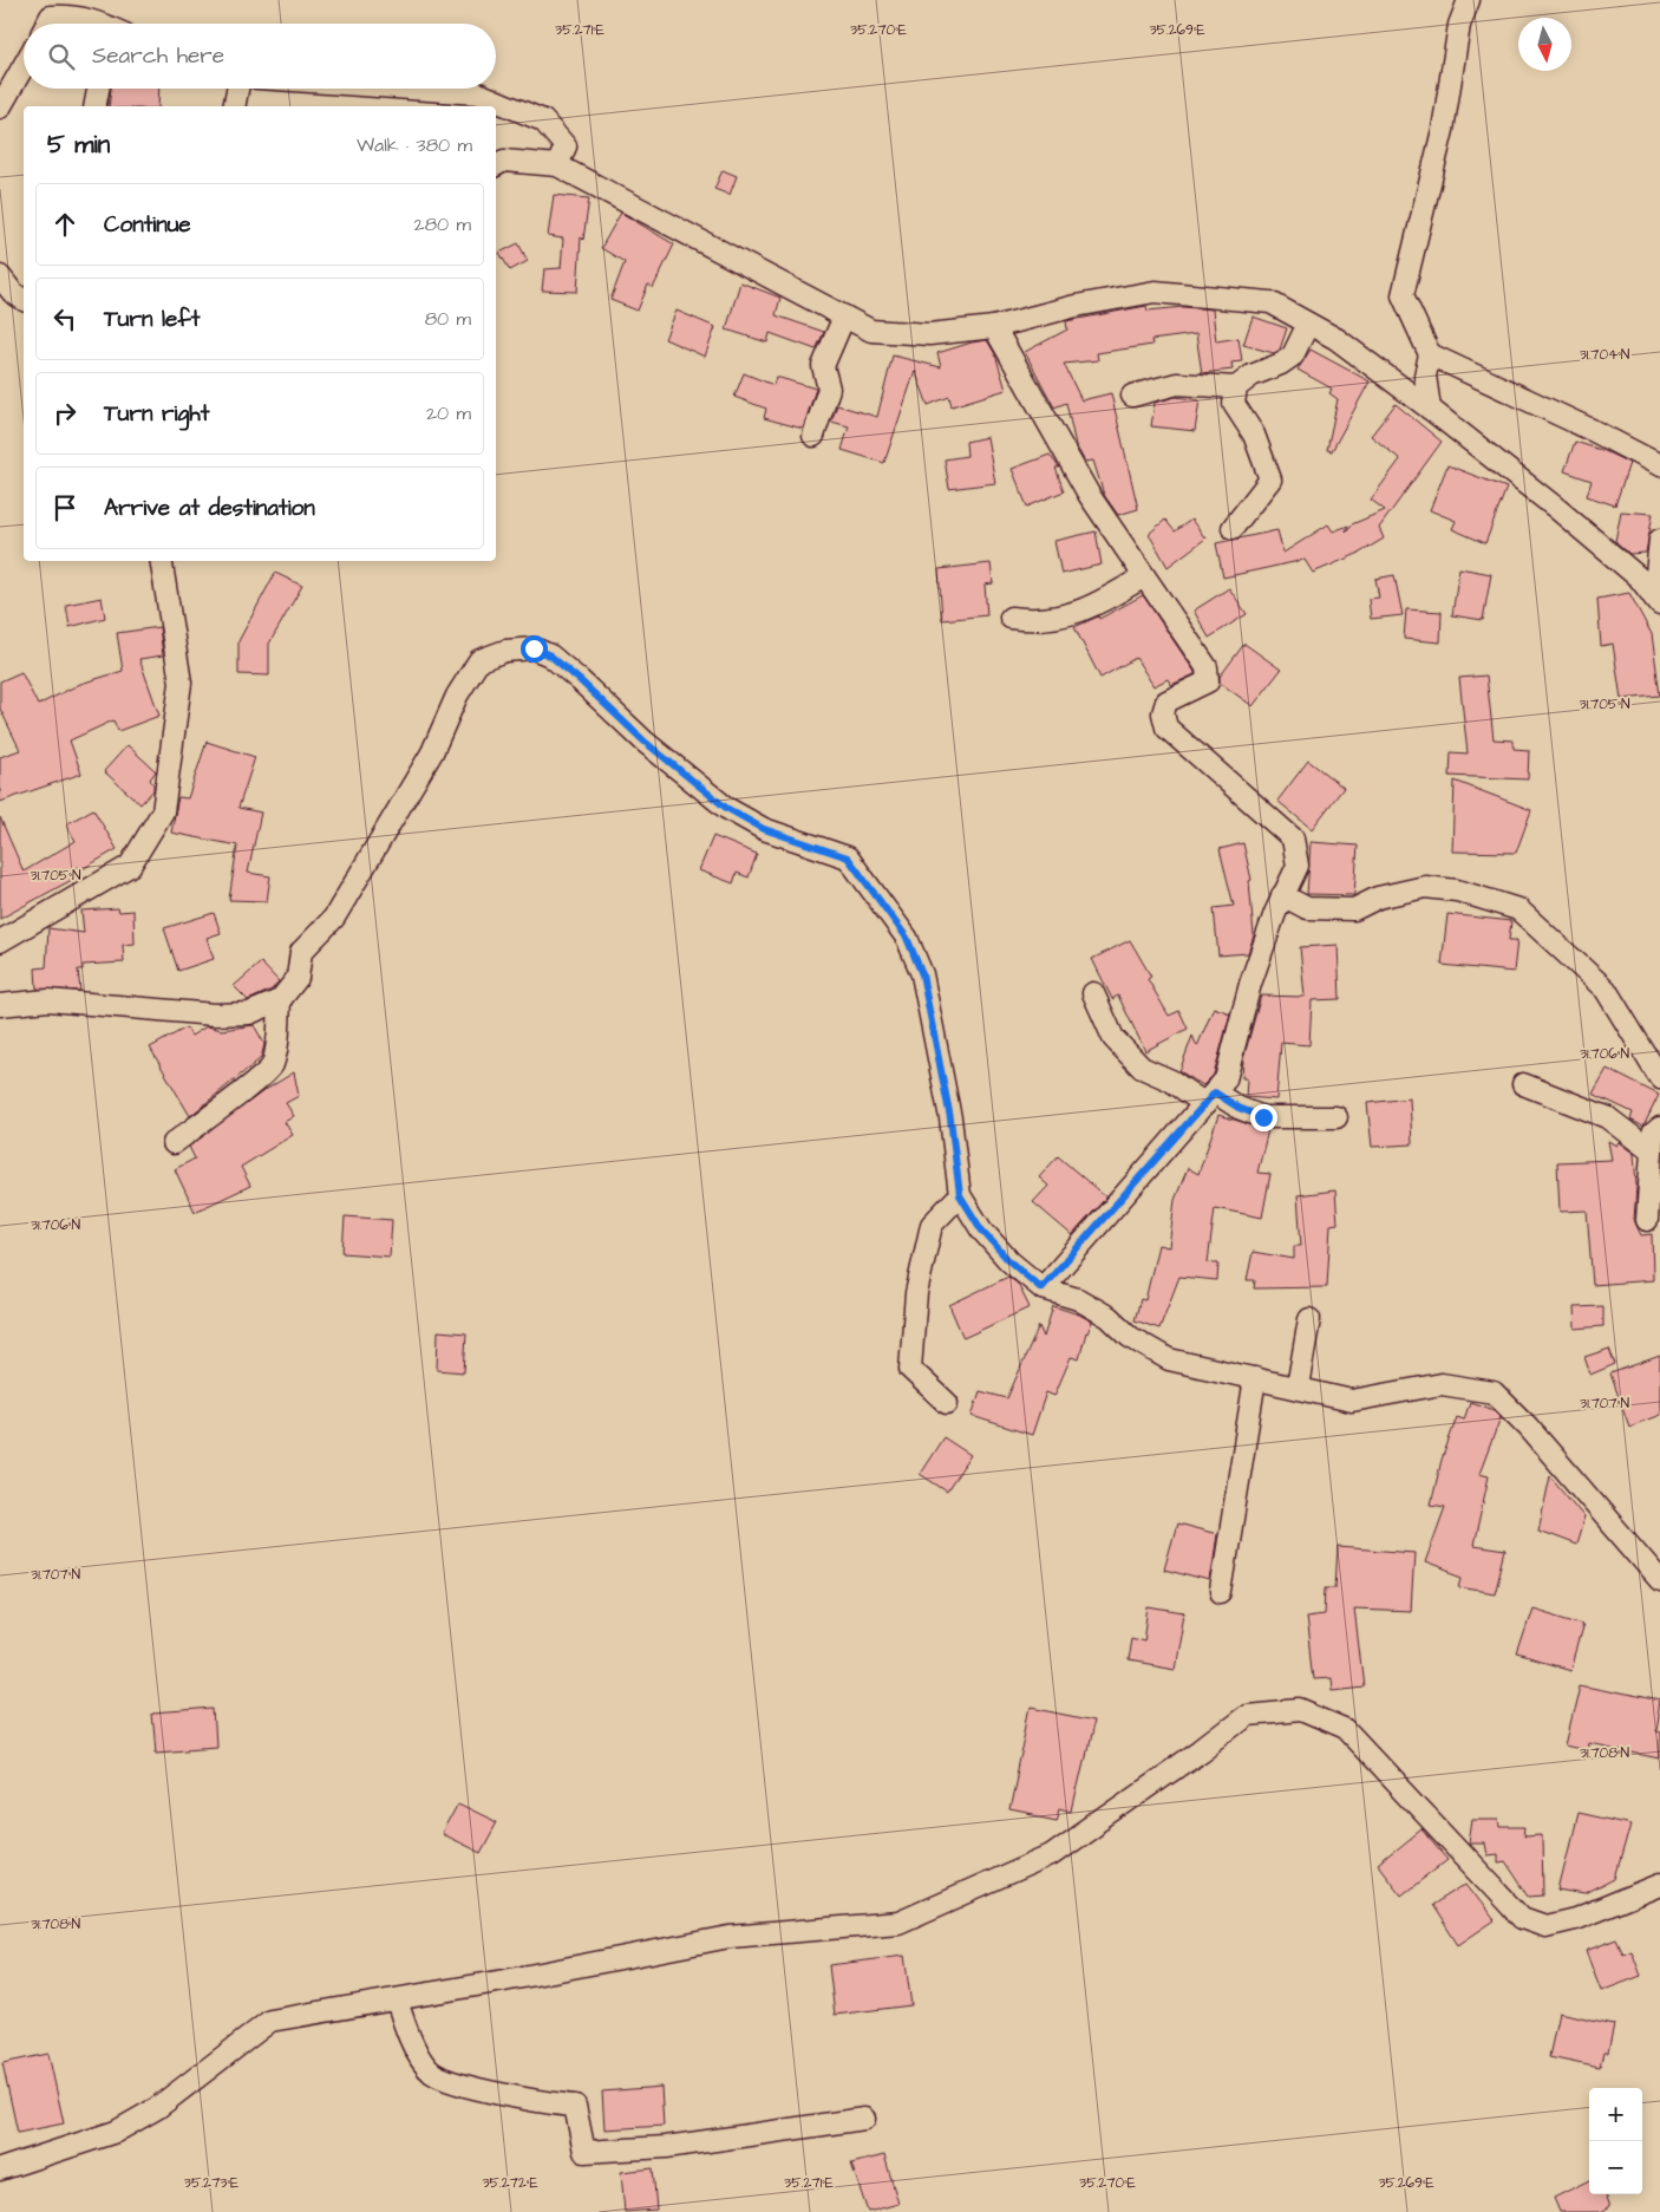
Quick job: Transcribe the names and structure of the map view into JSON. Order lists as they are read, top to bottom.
{
  "north": "bottom",
  "page": {
    "search": "Search here",
    "heading": ["5 min", "Walk · 380 m"],
    "list": [
      ["Continue", "280 m"],
      ["Turn left", "80 m"],
      ["Turn right", "20 m"],
      "Arrive at destination"
    ],
    "map_buttons": ["+", "−"]
  },
  "coordinates": [
    "35.271°E",
    "35.270°E",
    "35.269°E",
    "31.704°N",
    "31.705°N",
    "31.706°N",
    "31.707°N",
    "31.708°N",
    "35.273°E",
    "35.272°E"
  ]
}
